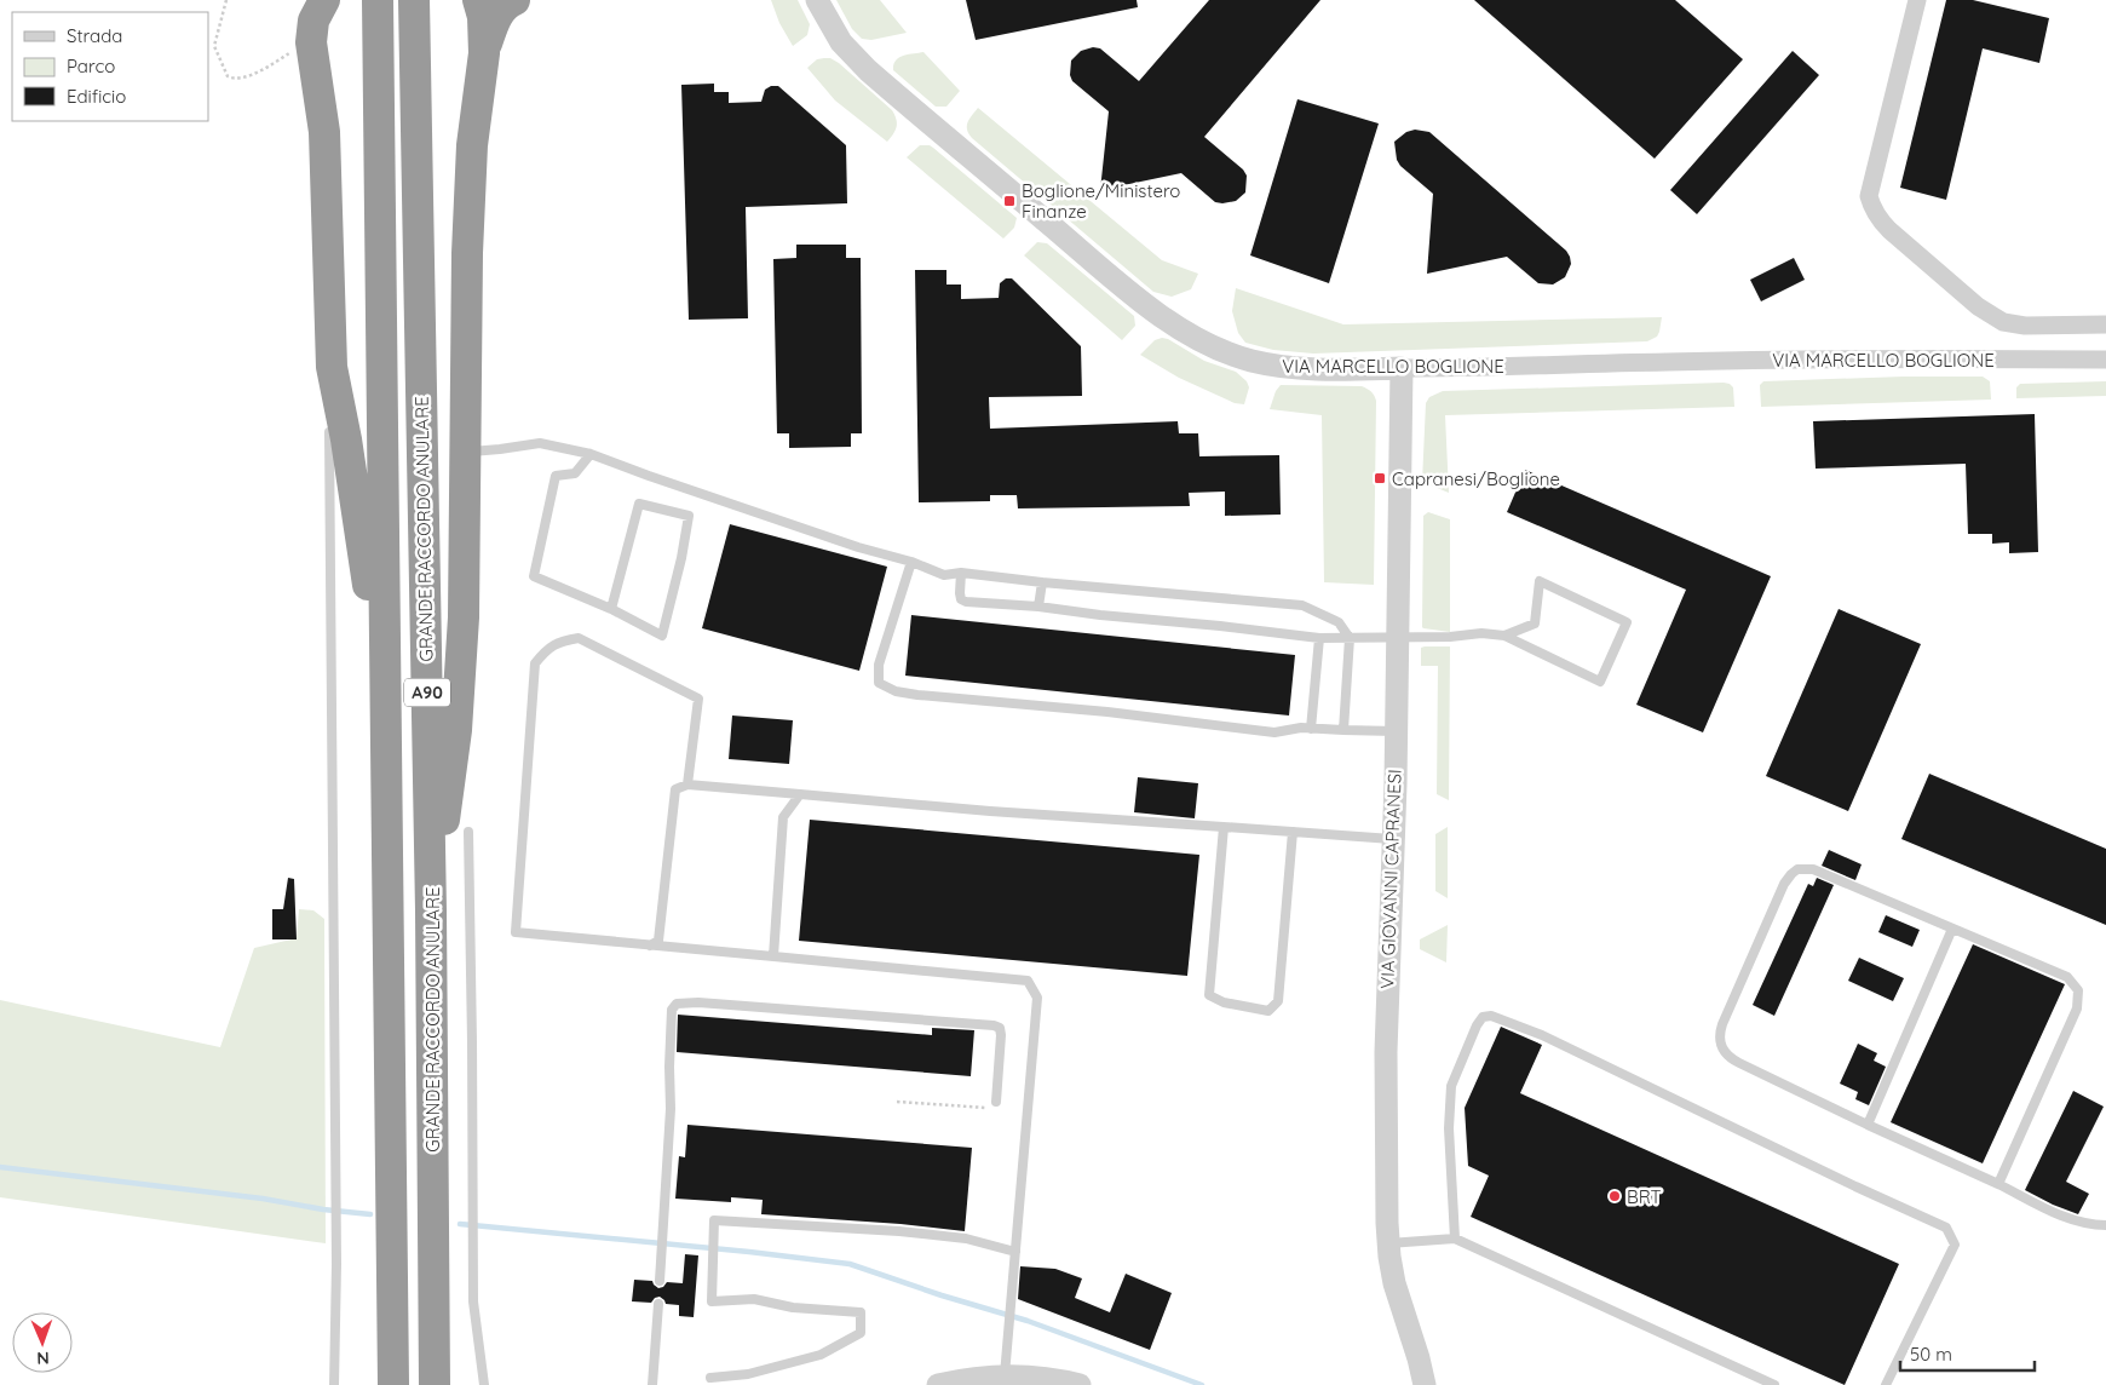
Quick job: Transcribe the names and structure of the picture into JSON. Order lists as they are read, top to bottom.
{
  "streets": {
    "highway": ["GRANDE RACCORDO ANULARE", "A90"],
    "street": ["VIA MARCELLO BOGLIONE", "VIA GIOVANNI CAPRANESI"]
  },
  "crossings": [
    ["VIA MARCELLO BOGLIONE", "VIA GIOVANNI CAPRANESI"]
  ],
  "places": {
    "transit": ["Boglione/Ministero Finanze", "Capranesi/Boglione"],
    "other": ["BRT"]
  },
  "legend": ["Strada", "Parco", "Edificio"],
  "scale_bar": "50 m",
  "north": "bottom"
}
